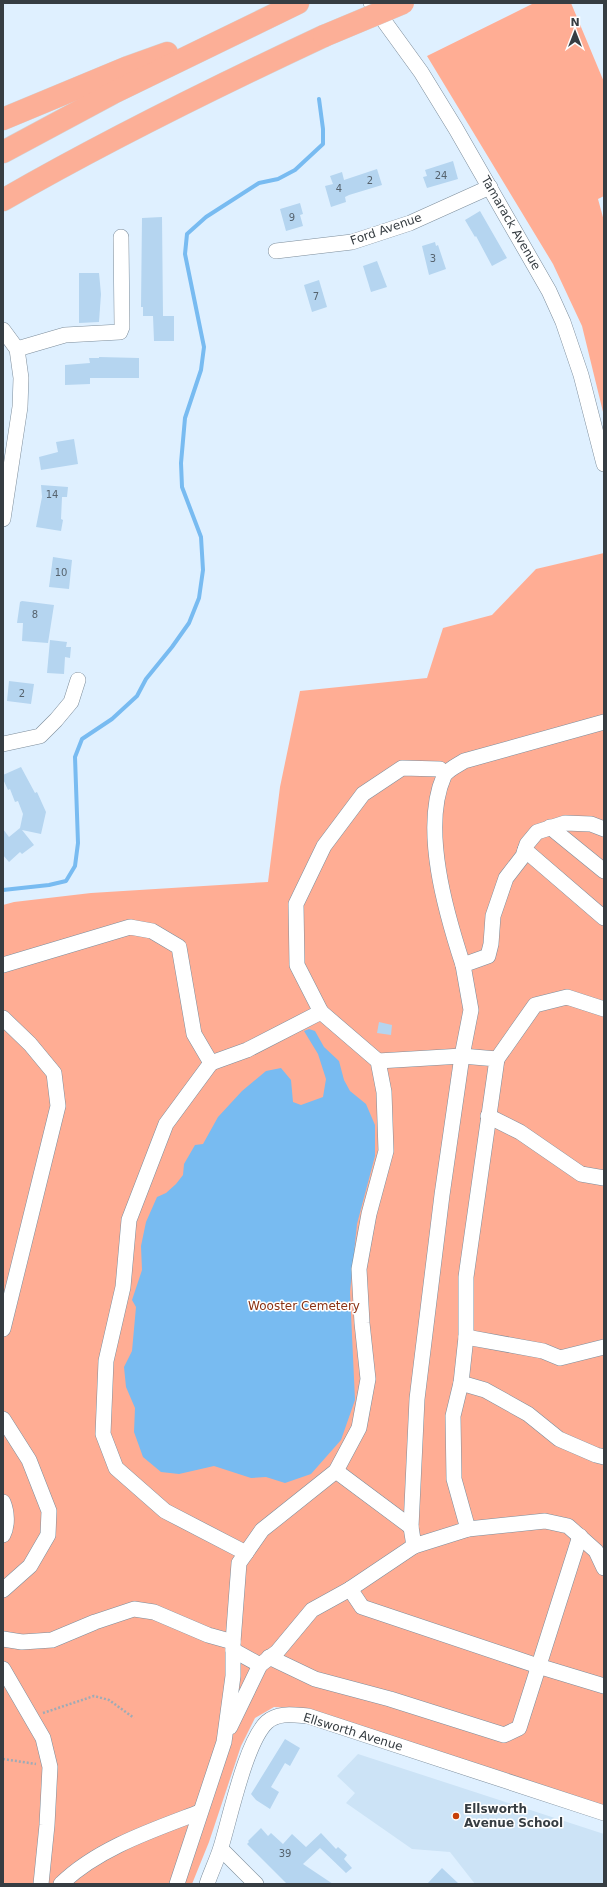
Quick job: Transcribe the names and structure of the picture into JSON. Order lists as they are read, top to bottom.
{
  "streets": {
    "street": ["Tamarack Avenue", "Ford Avenue", "Ellsworth Avenue"]
  },
  "crossings": [
    ["Tamarack Avenue", "Ford Avenue"]
  ],
  "parks": ["Wooster Cemetery"],
  "places": ["Ellsworth Avenue School"],
  "house_numbers": [
    "24",
    "2",
    "4",
    "9",
    "3",
    "7",
    "14",
    "10",
    "8",
    "2",
    "39"
  ],
  "north": "top"
}
